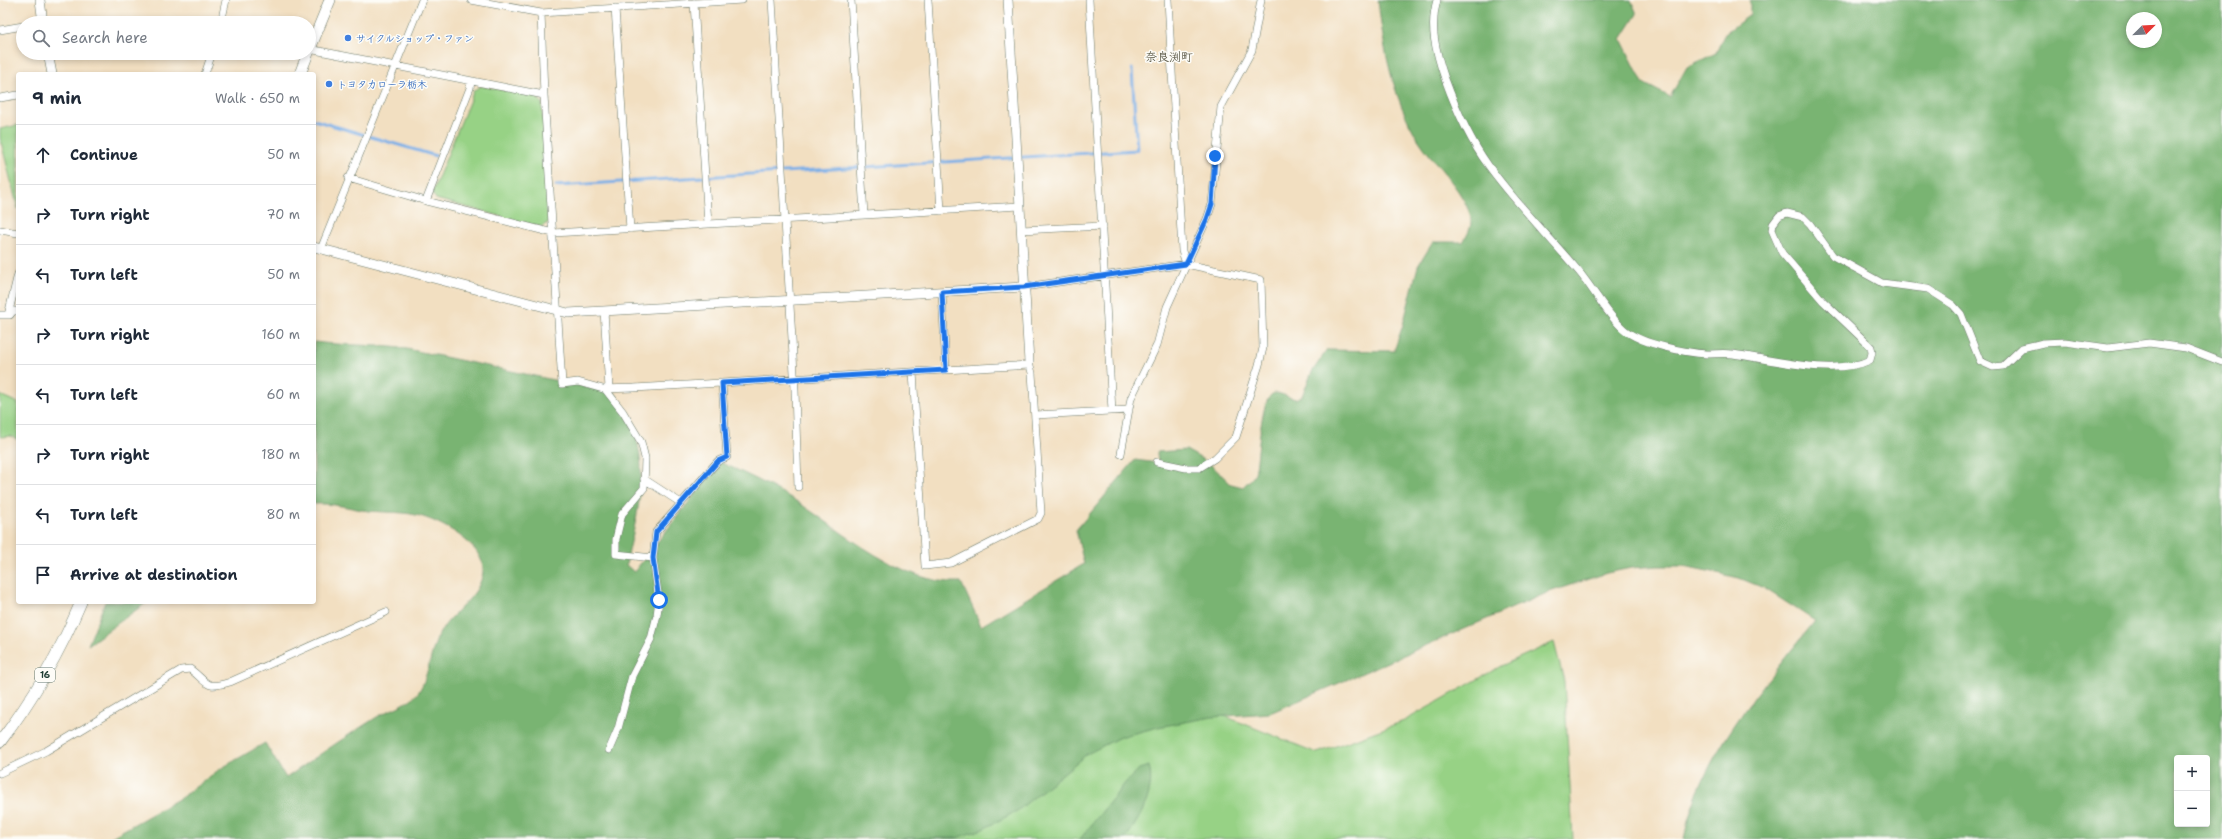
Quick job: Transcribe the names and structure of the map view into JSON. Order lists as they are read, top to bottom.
{
  "streets": {
    "main road": ["16"]
  },
  "districts": ["奈良渕町"],
  "places": ["サイクルショップ・ファン", "トヨタカローラ栃木"],
  "north": "top right",
  "page": {
    "search": "Search here",
    "heading": ["9 min", "Walk · 650 m"],
    "list": [
      ["Continue", "50 m"],
      ["Turn right", "70 m"],
      ["Turn left", "50 m"],
      ["Turn right", "160 m"],
      ["Turn left", "60 m"],
      ["Turn right", "180 m"],
      ["Turn left", "80 m"],
      "Arrive at destination"
    ],
    "map_buttons": ["+", "−"]
  }
}
